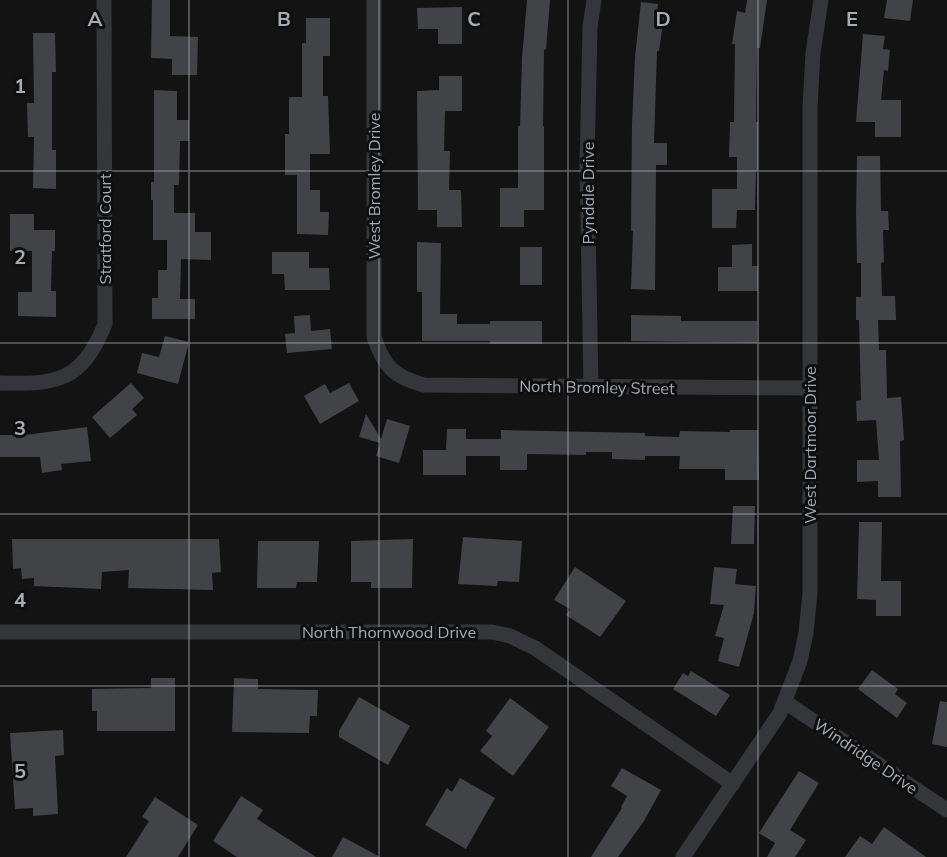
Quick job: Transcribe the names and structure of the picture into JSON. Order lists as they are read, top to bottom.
{
  "streets": {
    "street": [
      "West Bromley Drive",
      "Pyndale Drive",
      "Stratford Court",
      "North Bromley Street",
      "West Dartmoor Drive",
      "North Thornwood Drive",
      "Windridge Drive"
    ]
  },
  "crossings": [
    ["West Bromley Drive", "North Bromley Street"],
    ["Pyndale Drive", "North Bromley Street"],
    ["North Bromley Street", "West Dartmoor Drive"],
    ["West Dartmoor Drive", "North Thornwood Drive"],
    ["West Dartmoor Drive", "Windridge Drive"]
  ],
  "grid": {
    "columns": [
      "A",
      "B",
      "C",
      "D",
      "E"
    ],
    "rows": [
      "1",
      "2",
      "3",
      "4",
      "5"
    ]
  }
}
